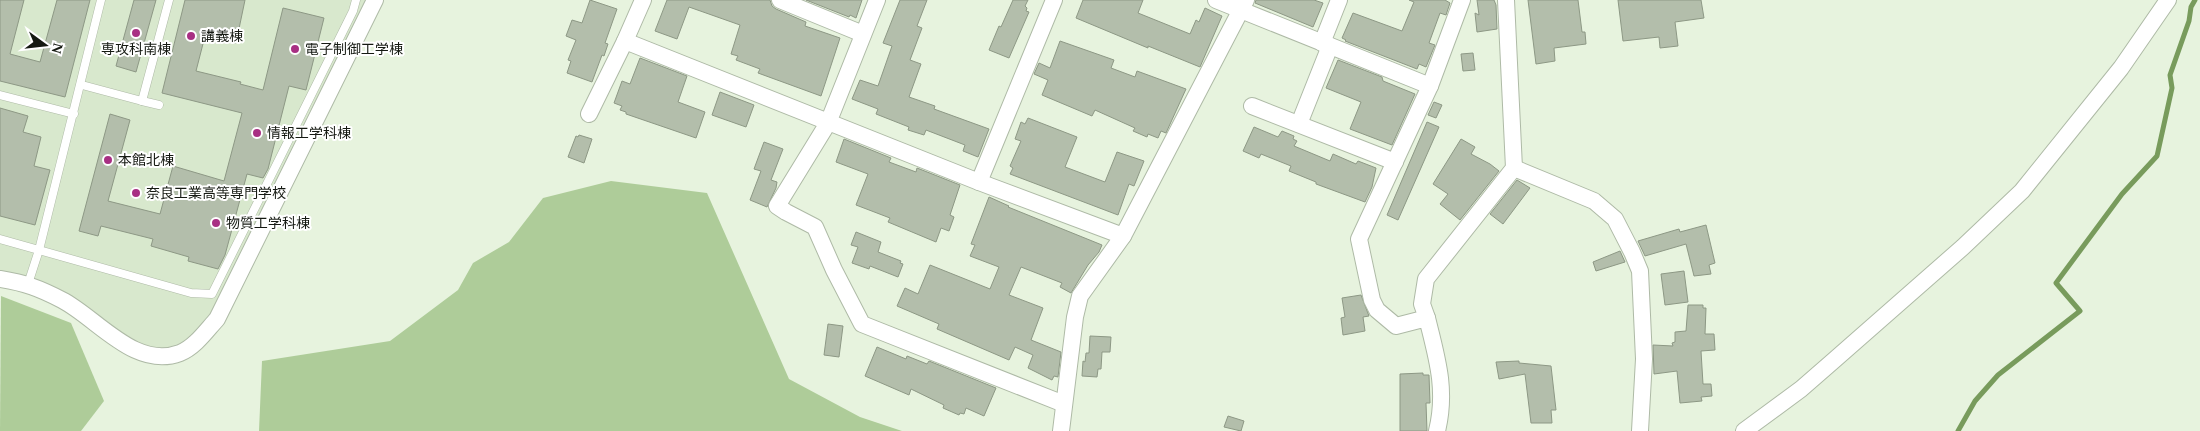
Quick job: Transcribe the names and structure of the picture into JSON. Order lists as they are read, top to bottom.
{
  "places": [
    "専攻科南棟",
    "講義棟",
    "電子制御工学棟",
    "情報工学科棟",
    "本館北棟",
    "奈良工業高等専門学校",
    "物質工学科棟"
  ],
  "north": "right"
}
